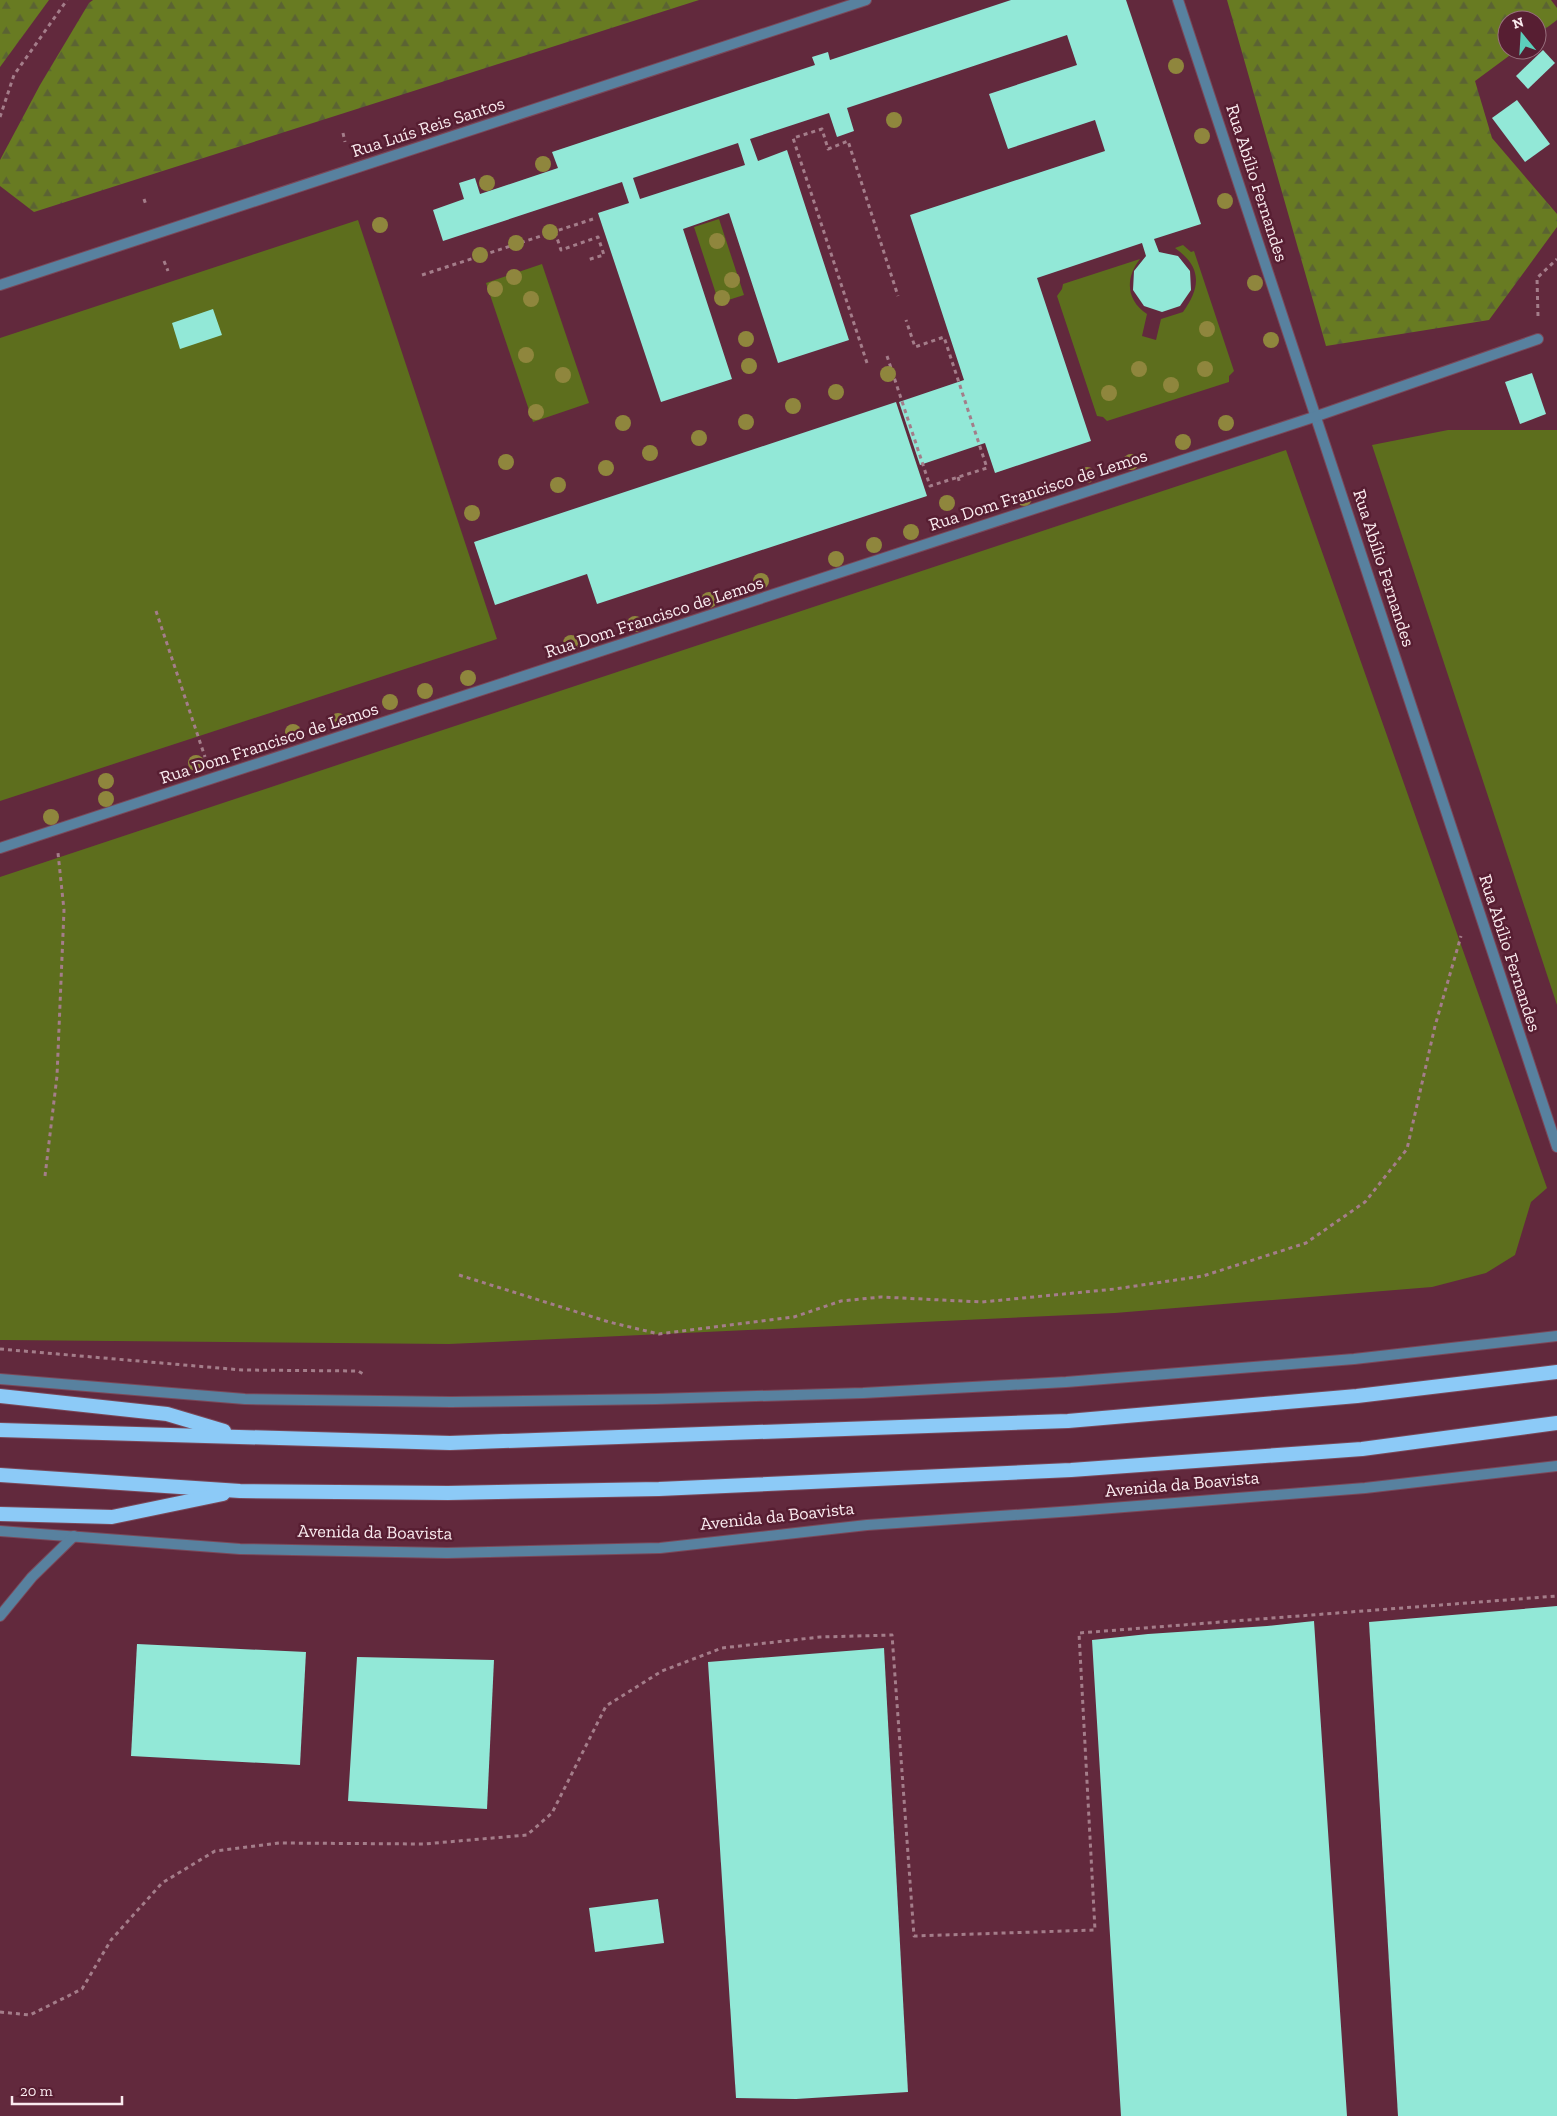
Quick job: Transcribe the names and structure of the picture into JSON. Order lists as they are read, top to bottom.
{
  "streets": {
    "highway": ["Avenida da Boavista"],
    "street": ["Rua Luís Reis Santos", "Rua Abílio Fernandes", "Rua Dom Francisco de Lemos"]
  },
  "crossings": [
    ["Rua Abílio Fernandes", "Rua Dom Francisco de Lemos"]
  ],
  "scale_bar": "20 m",
  "north": "top"
}
